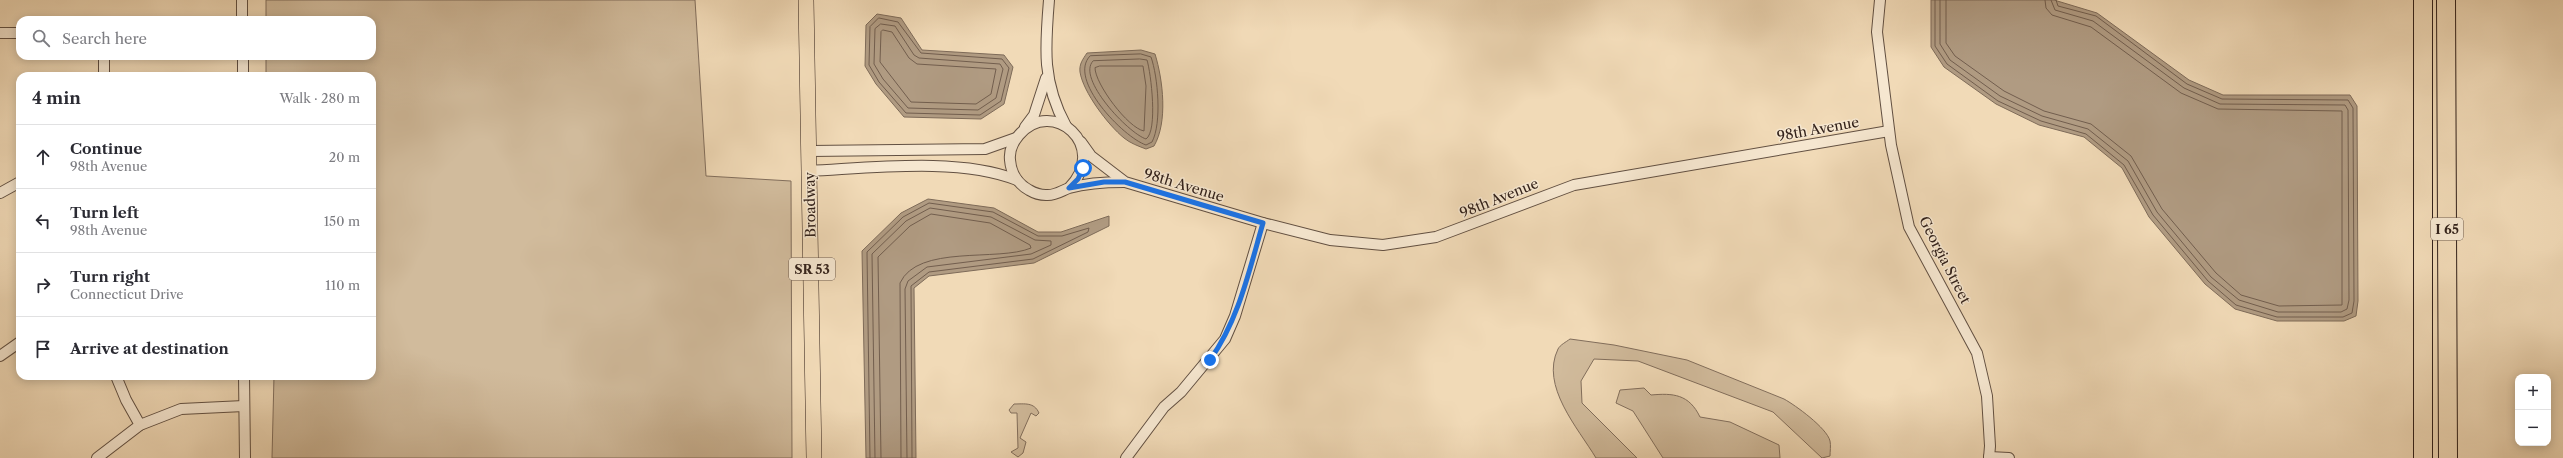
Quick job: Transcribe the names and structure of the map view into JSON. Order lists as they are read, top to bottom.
{
  "streets": {
    "highway": ["I 65"],
    "main road": ["Broadway", "SR 53"],
    "street": ["98th Avenue", "Georgia Street"]
  },
  "crossings": [
    ["98th Avenue", "Broadway"],
    ["98th Avenue", "Georgia Street"]
  ],
  "page": {
    "search": "Search here",
    "heading": ["4 min", "Walk · 280 m"],
    "list": [
      ["Continue", "98th Avenue", "20 m"],
      ["Turn left", "98th Avenue", "150 m"],
      ["Turn right", "Connecticut Drive", "110 m"],
      "Arrive at destination"
    ],
    "map_buttons": ["+", "−"]
  }
}
